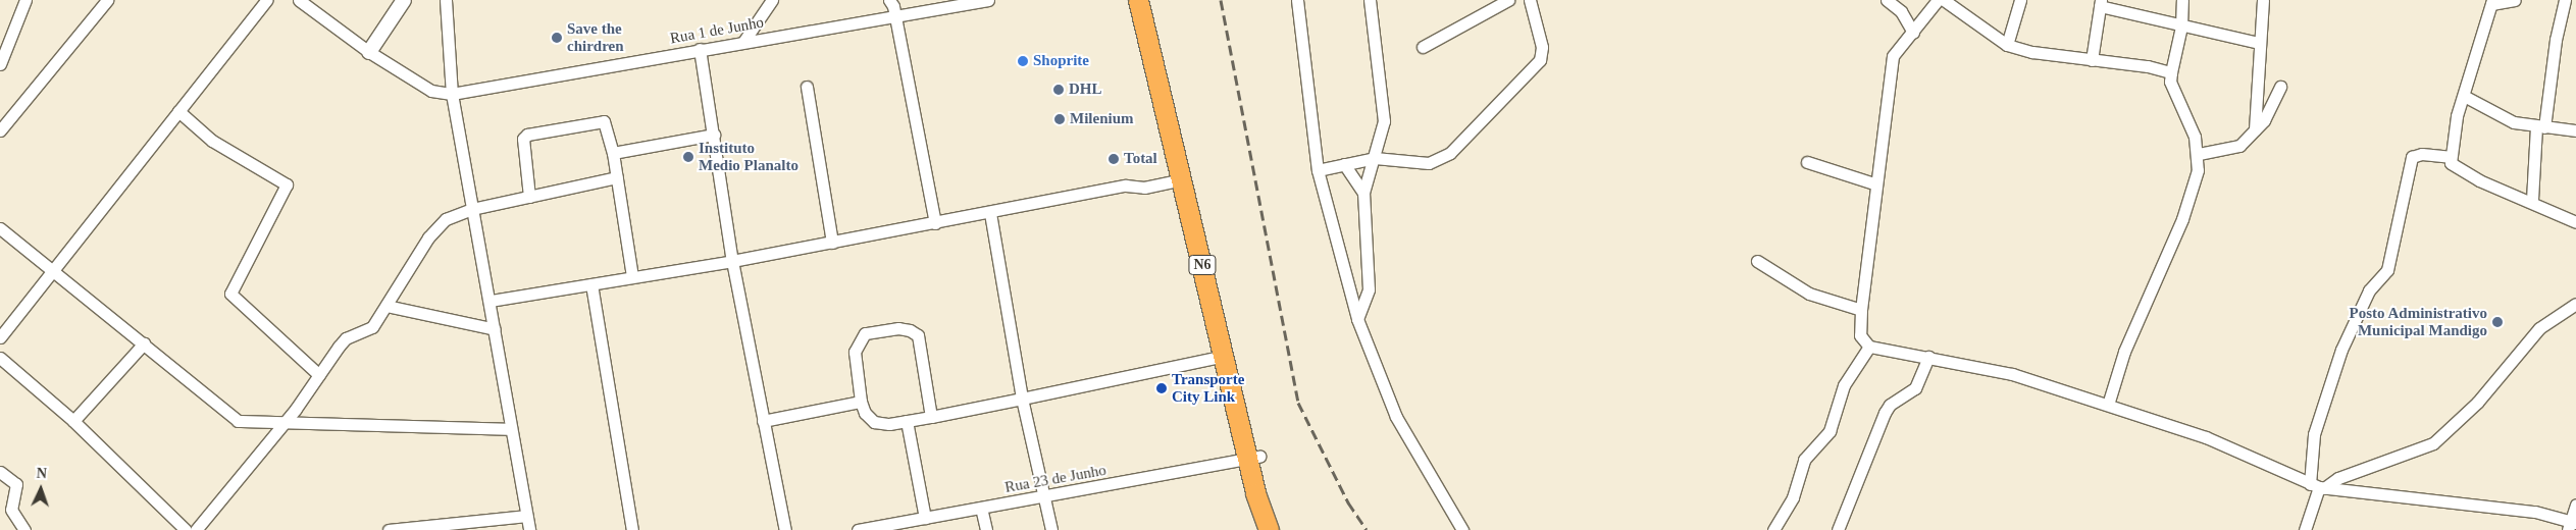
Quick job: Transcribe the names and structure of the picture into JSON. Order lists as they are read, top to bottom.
{
  "streets": {
    "highway": ["N6"],
    "street": ["Rua 1 de Junho", "Rua 23 de Junho"]
  },
  "crossings": [
    ["N6", "Rua 23 de Junho"]
  ],
  "places": [
    "Save the chirdren",
    "Shoprite",
    "DHL",
    "Milenium",
    "Instituto Medio Planalto",
    "Total",
    "Posto Administrativo Municipal Mandigo",
    "Transporte City Link"
  ],
  "north": "top"
}
